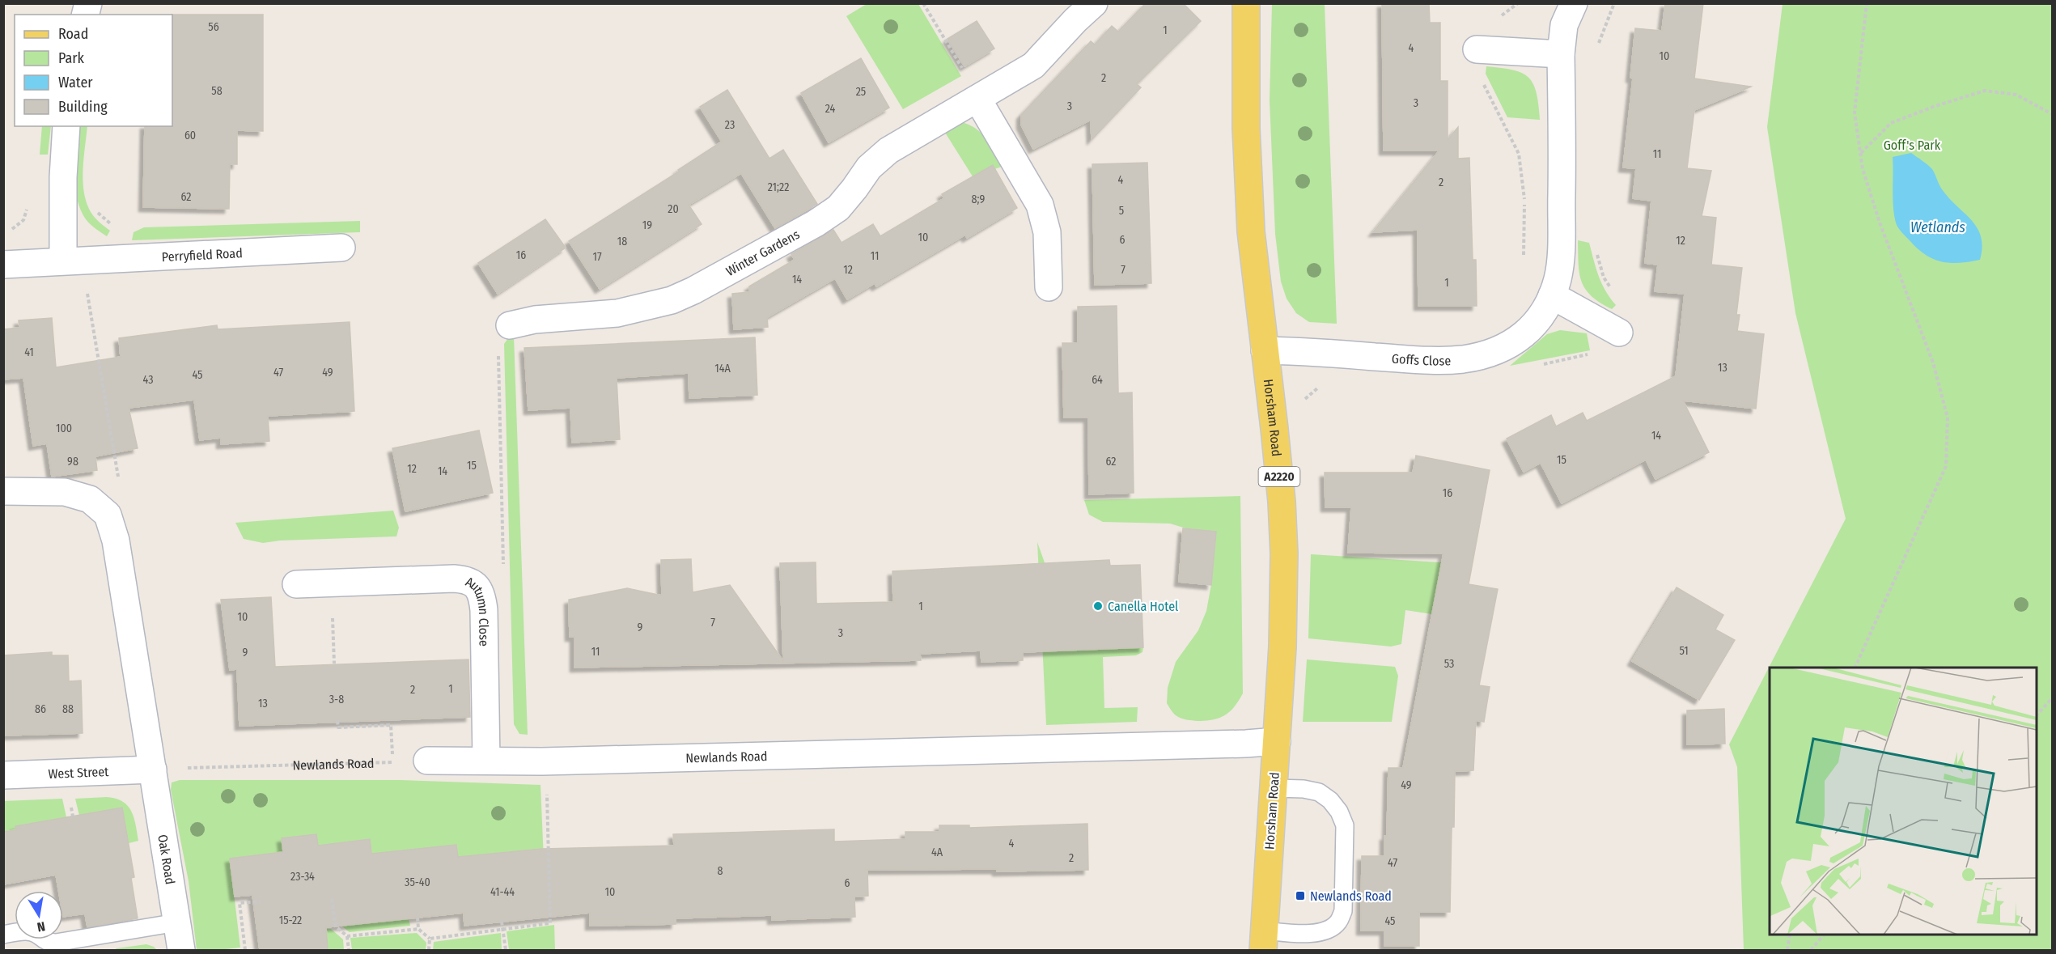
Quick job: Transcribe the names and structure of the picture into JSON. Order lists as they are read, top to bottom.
{
  "streets": {
    "main road": ["Horsham Road", "A2220"],
    "street": [
      "Winter Gardens",
      "Perryfield Road",
      "Goffs Close",
      "Autumn Close",
      "Newlands Road",
      "West Street",
      "Oak Road"
    ]
  },
  "crossings": [
    ["Goffs Close", "Horsham Road"],
    ["Horsham Road", "Newlands Road"],
    ["Autumn Close", "Newlands Road"],
    ["West Street", "Oak Road"]
  ],
  "water": ["Wetlands"],
  "parks": ["Goff's Park"],
  "places": {
    "other": ["Canella Hotel"],
    "transit": ["Newlands Road"]
  },
  "house_numbers": [
    "56",
    "1",
    "4",
    "10",
    "2",
    "58",
    "25",
    "3",
    "3",
    "24",
    "23",
    "60",
    "11",
    "4",
    "2",
    "21;22",
    "62",
    "8;9",
    "20",
    "5",
    "19",
    "10",
    "6",
    "12",
    "18",
    "16",
    "11",
    "17",
    "12",
    "7",
    "14",
    "1",
    "41",
    "13",
    "14A",
    "47",
    "49",
    "45",
    "43",
    "64",
    "100",
    "14",
    "15",
    "98",
    "62",
    "15",
    "12",
    "14",
    "16",
    "1",
    "10",
    "7",
    "9",
    "3",
    "51",
    "11",
    "9",
    "53",
    "1",
    "2",
    "3-8",
    "13",
    "86",
    "88",
    "49",
    "4",
    "4A",
    "2",
    "47",
    "8",
    "23-34",
    "35-40",
    "6",
    "41-44",
    "10",
    "15-22",
    "45"
  ],
  "legend": [
    "Road",
    "Park",
    "Water",
    "Building"
  ],
  "north": "bottom"
}
